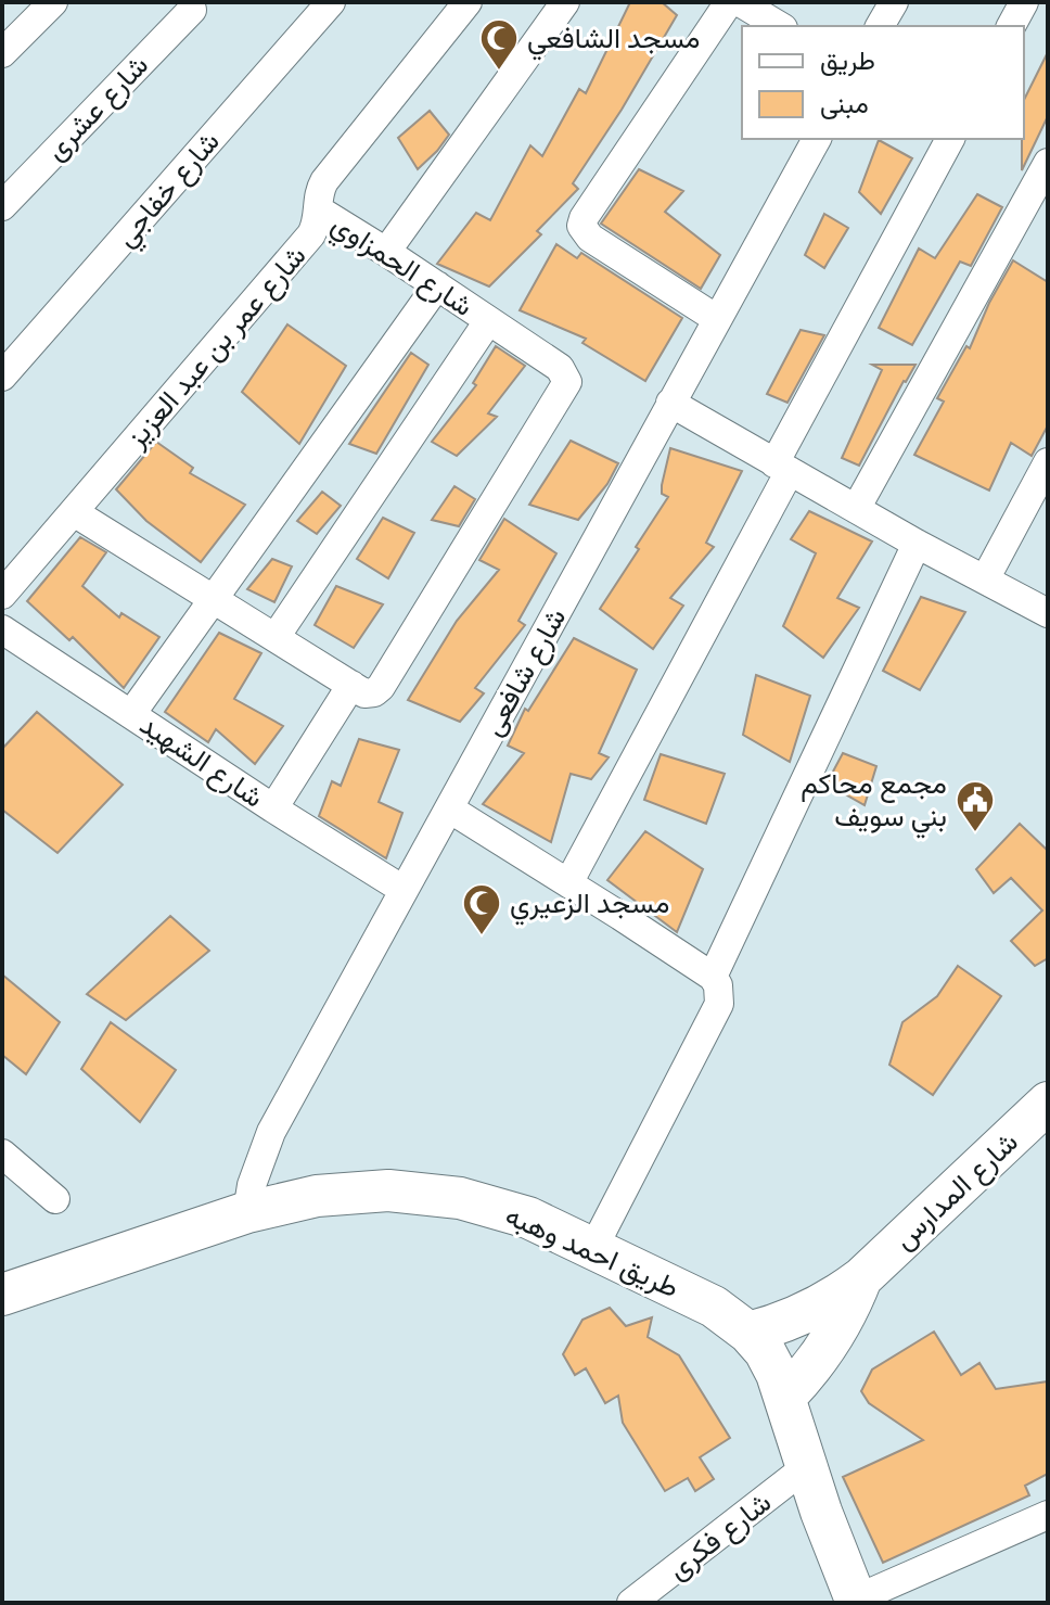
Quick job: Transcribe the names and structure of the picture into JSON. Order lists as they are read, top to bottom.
{
  "streets": {
    "street": [
      "شارع عشرى",
      "شارع خفاجي",
      "شارع الحمزاوي",
      "شارع عمر بن عبد العزيز",
      "شارع شافعى",
      "شارع الشهيد",
      "شارع المدارس",
      "طريق احمد وهبه",
      "شارع فكرى"
    ]
  },
  "crossings": [
    ["شارع الحمزاوي", "شارع عمر بن عبد العزيز"],
    ["شارع شافعى", "شارع الشهيد"],
    ["شارع شافعى", "طريق احمد وهبه"],
    ["شارع المدارس", "طريق احمد وهبه"],
    ["طريق احمد وهبه", "شارع فكرى"]
  ],
  "places": {
    "mosque": ["مسجد الشافعي", "مسجد الزعيري"],
    "public building": ["مجمع محاكم بني سويف"]
  },
  "legend": ["طريق", "مبنى"]
}
